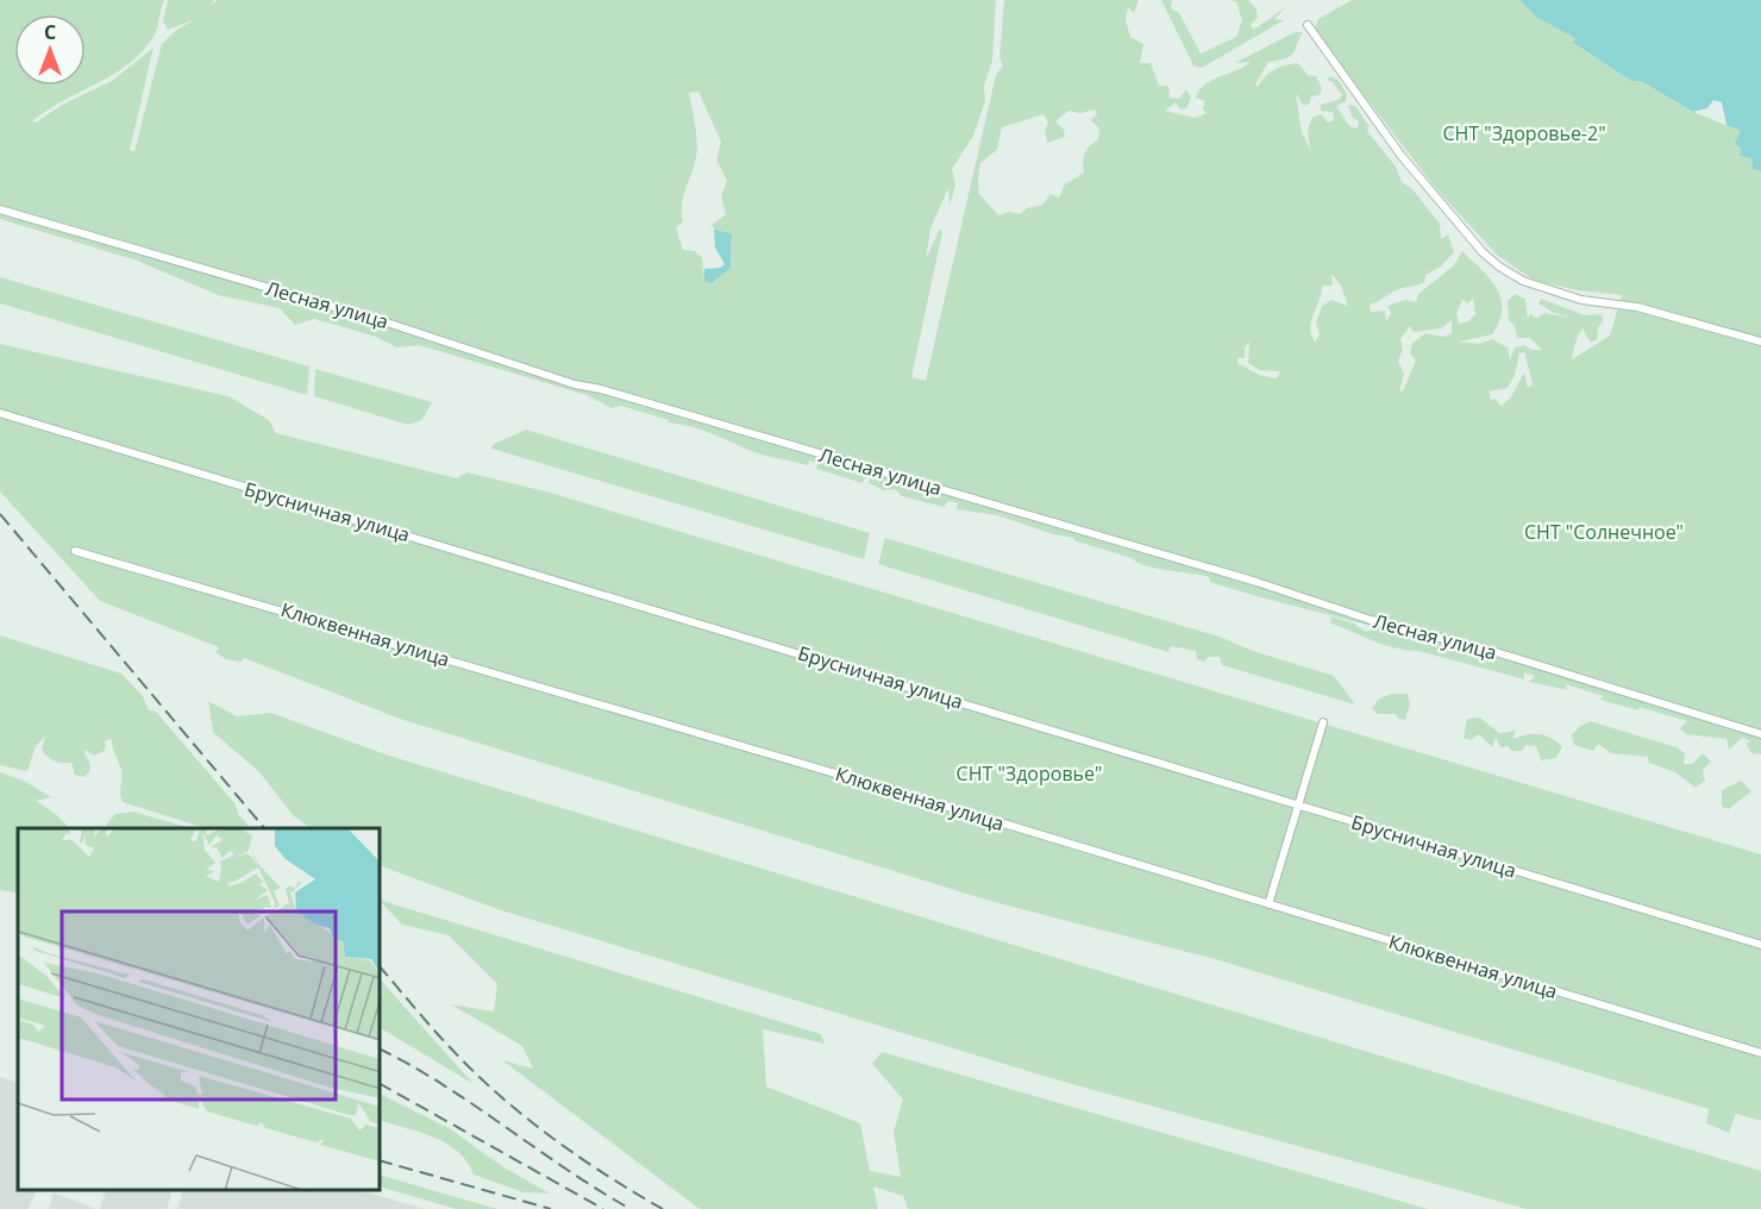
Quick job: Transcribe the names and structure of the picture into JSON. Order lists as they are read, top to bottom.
{
  "streets": {
    "street": ["Лесная улица", "Брусничная улица", "Клюквенная улица"]
  },
  "parks": ["СНТ \"Здоровье-2\"", "СНТ \"Солнечное\"", "СНТ \"Здоровье\""],
  "north": "top"
}
